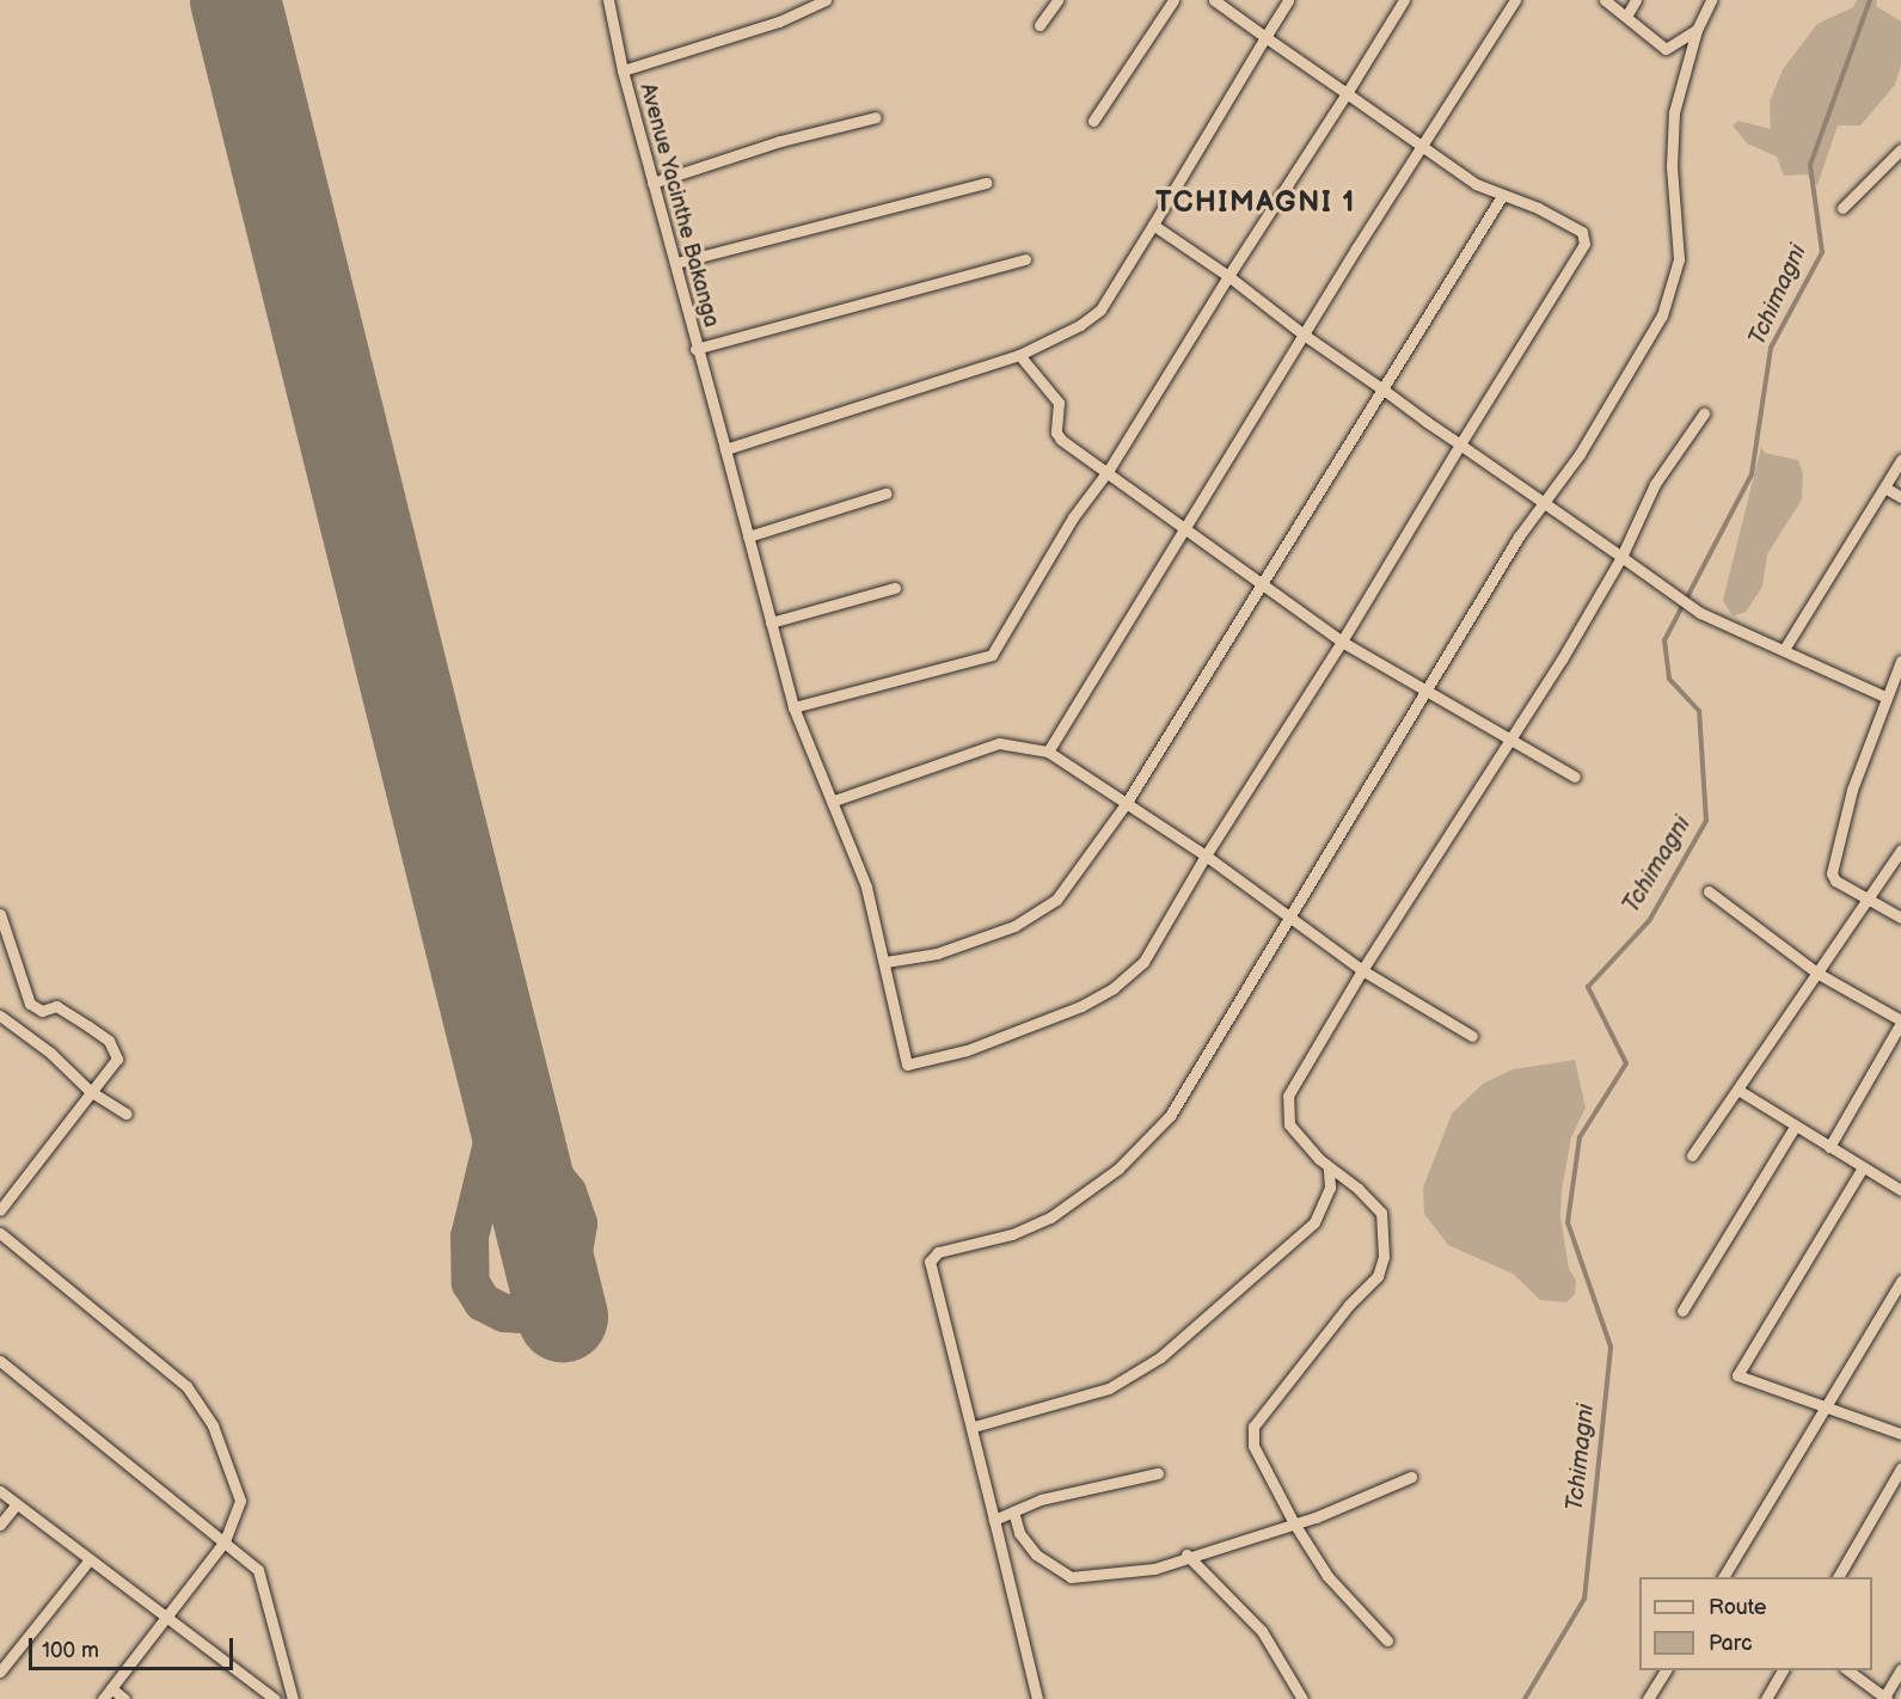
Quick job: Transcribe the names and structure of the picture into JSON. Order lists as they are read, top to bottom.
{
  "streets": {
    "street": ["Avenue Yacinthe Bakanga"]
  },
  "districts": ["TCHIMAGNI 1"],
  "water": ["Tchimagni"],
  "legend": ["Route", "Parc"],
  "scale_bar": "100 m"
}
